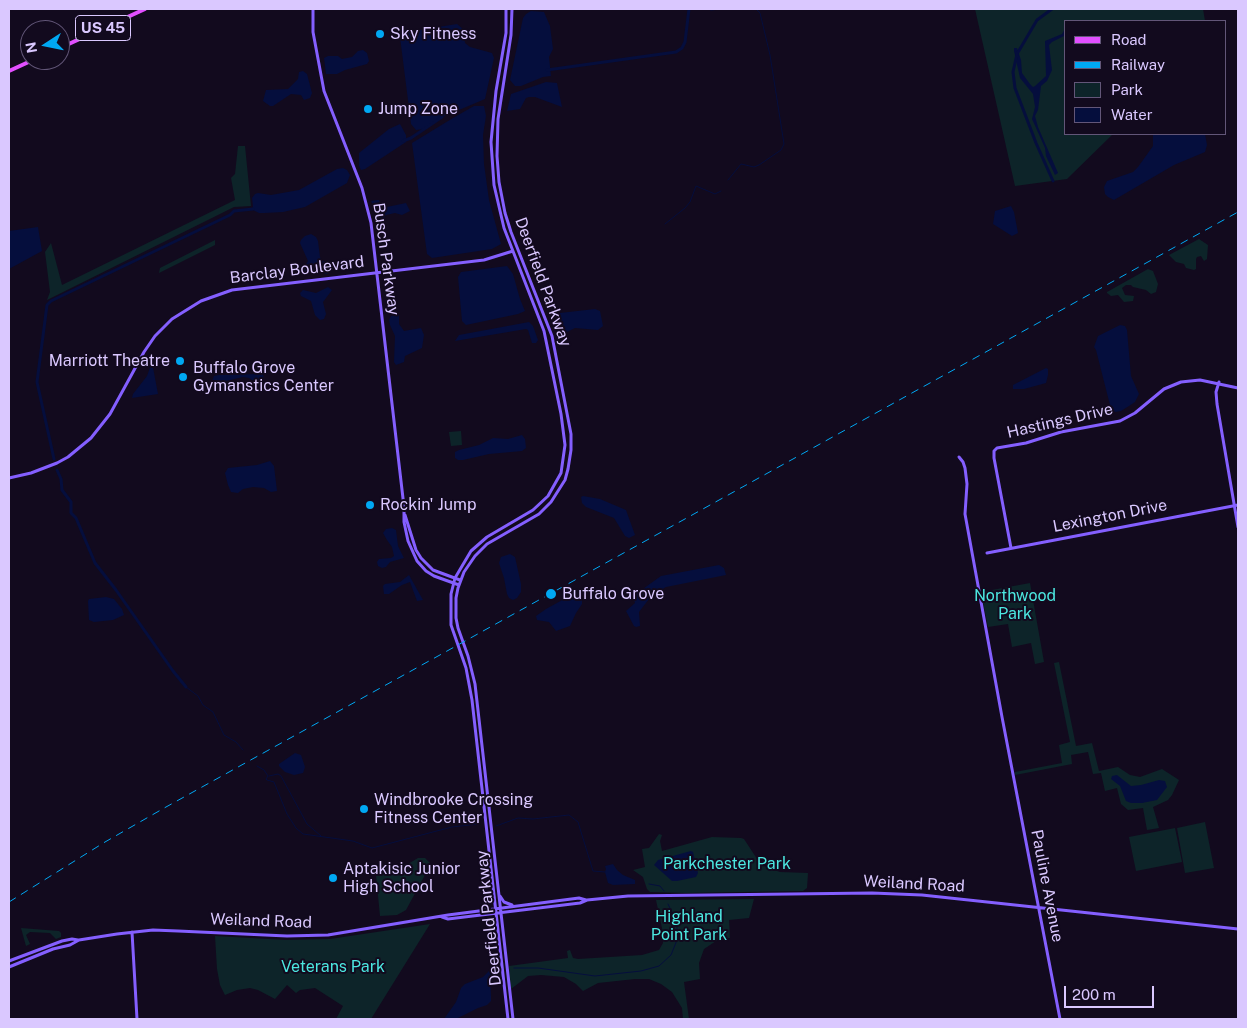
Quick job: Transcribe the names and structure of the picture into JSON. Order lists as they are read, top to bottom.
{
  "streets": {
    "main road": [
      "US 45",
      "Busch Parkway",
      "Barclay Boulevard",
      "Deerfield Parkway",
      "Hastings Drive",
      "Lexington Drive",
      "Weiland Road",
      "Pauline Avenue"
    ]
  },
  "crossings": [
    ["Busch Parkway", "Barclay Boulevard"],
    ["Busch Parkway", "Deerfield Parkway"],
    ["Barclay Boulevard", "Deerfield Parkway"],
    ["Deerfield Parkway", "Weiland Road"],
    ["Hastings Drive", "Lexington Drive"],
    ["Weiland Road", "Pauline Avenue"]
  ],
  "parks": [
    "Northwood Park",
    "Parkchester Park",
    "Highland Point Park",
    "Veterans Park"
  ],
  "places": [
    "Sky Fitness",
    "Jump Zone",
    "Marriott Theatre",
    "Buffalo Grove Gymanstics Center",
    "Rockin' Jump",
    "Buffalo Grove",
    "Windbrooke Crossing Fitness Center",
    "Aptakisic Junior High School"
  ],
  "legend": [
    "Road",
    "Railway",
    "Park",
    "Water"
  ],
  "scale_bar": "200 m",
  "north": "left"
}
